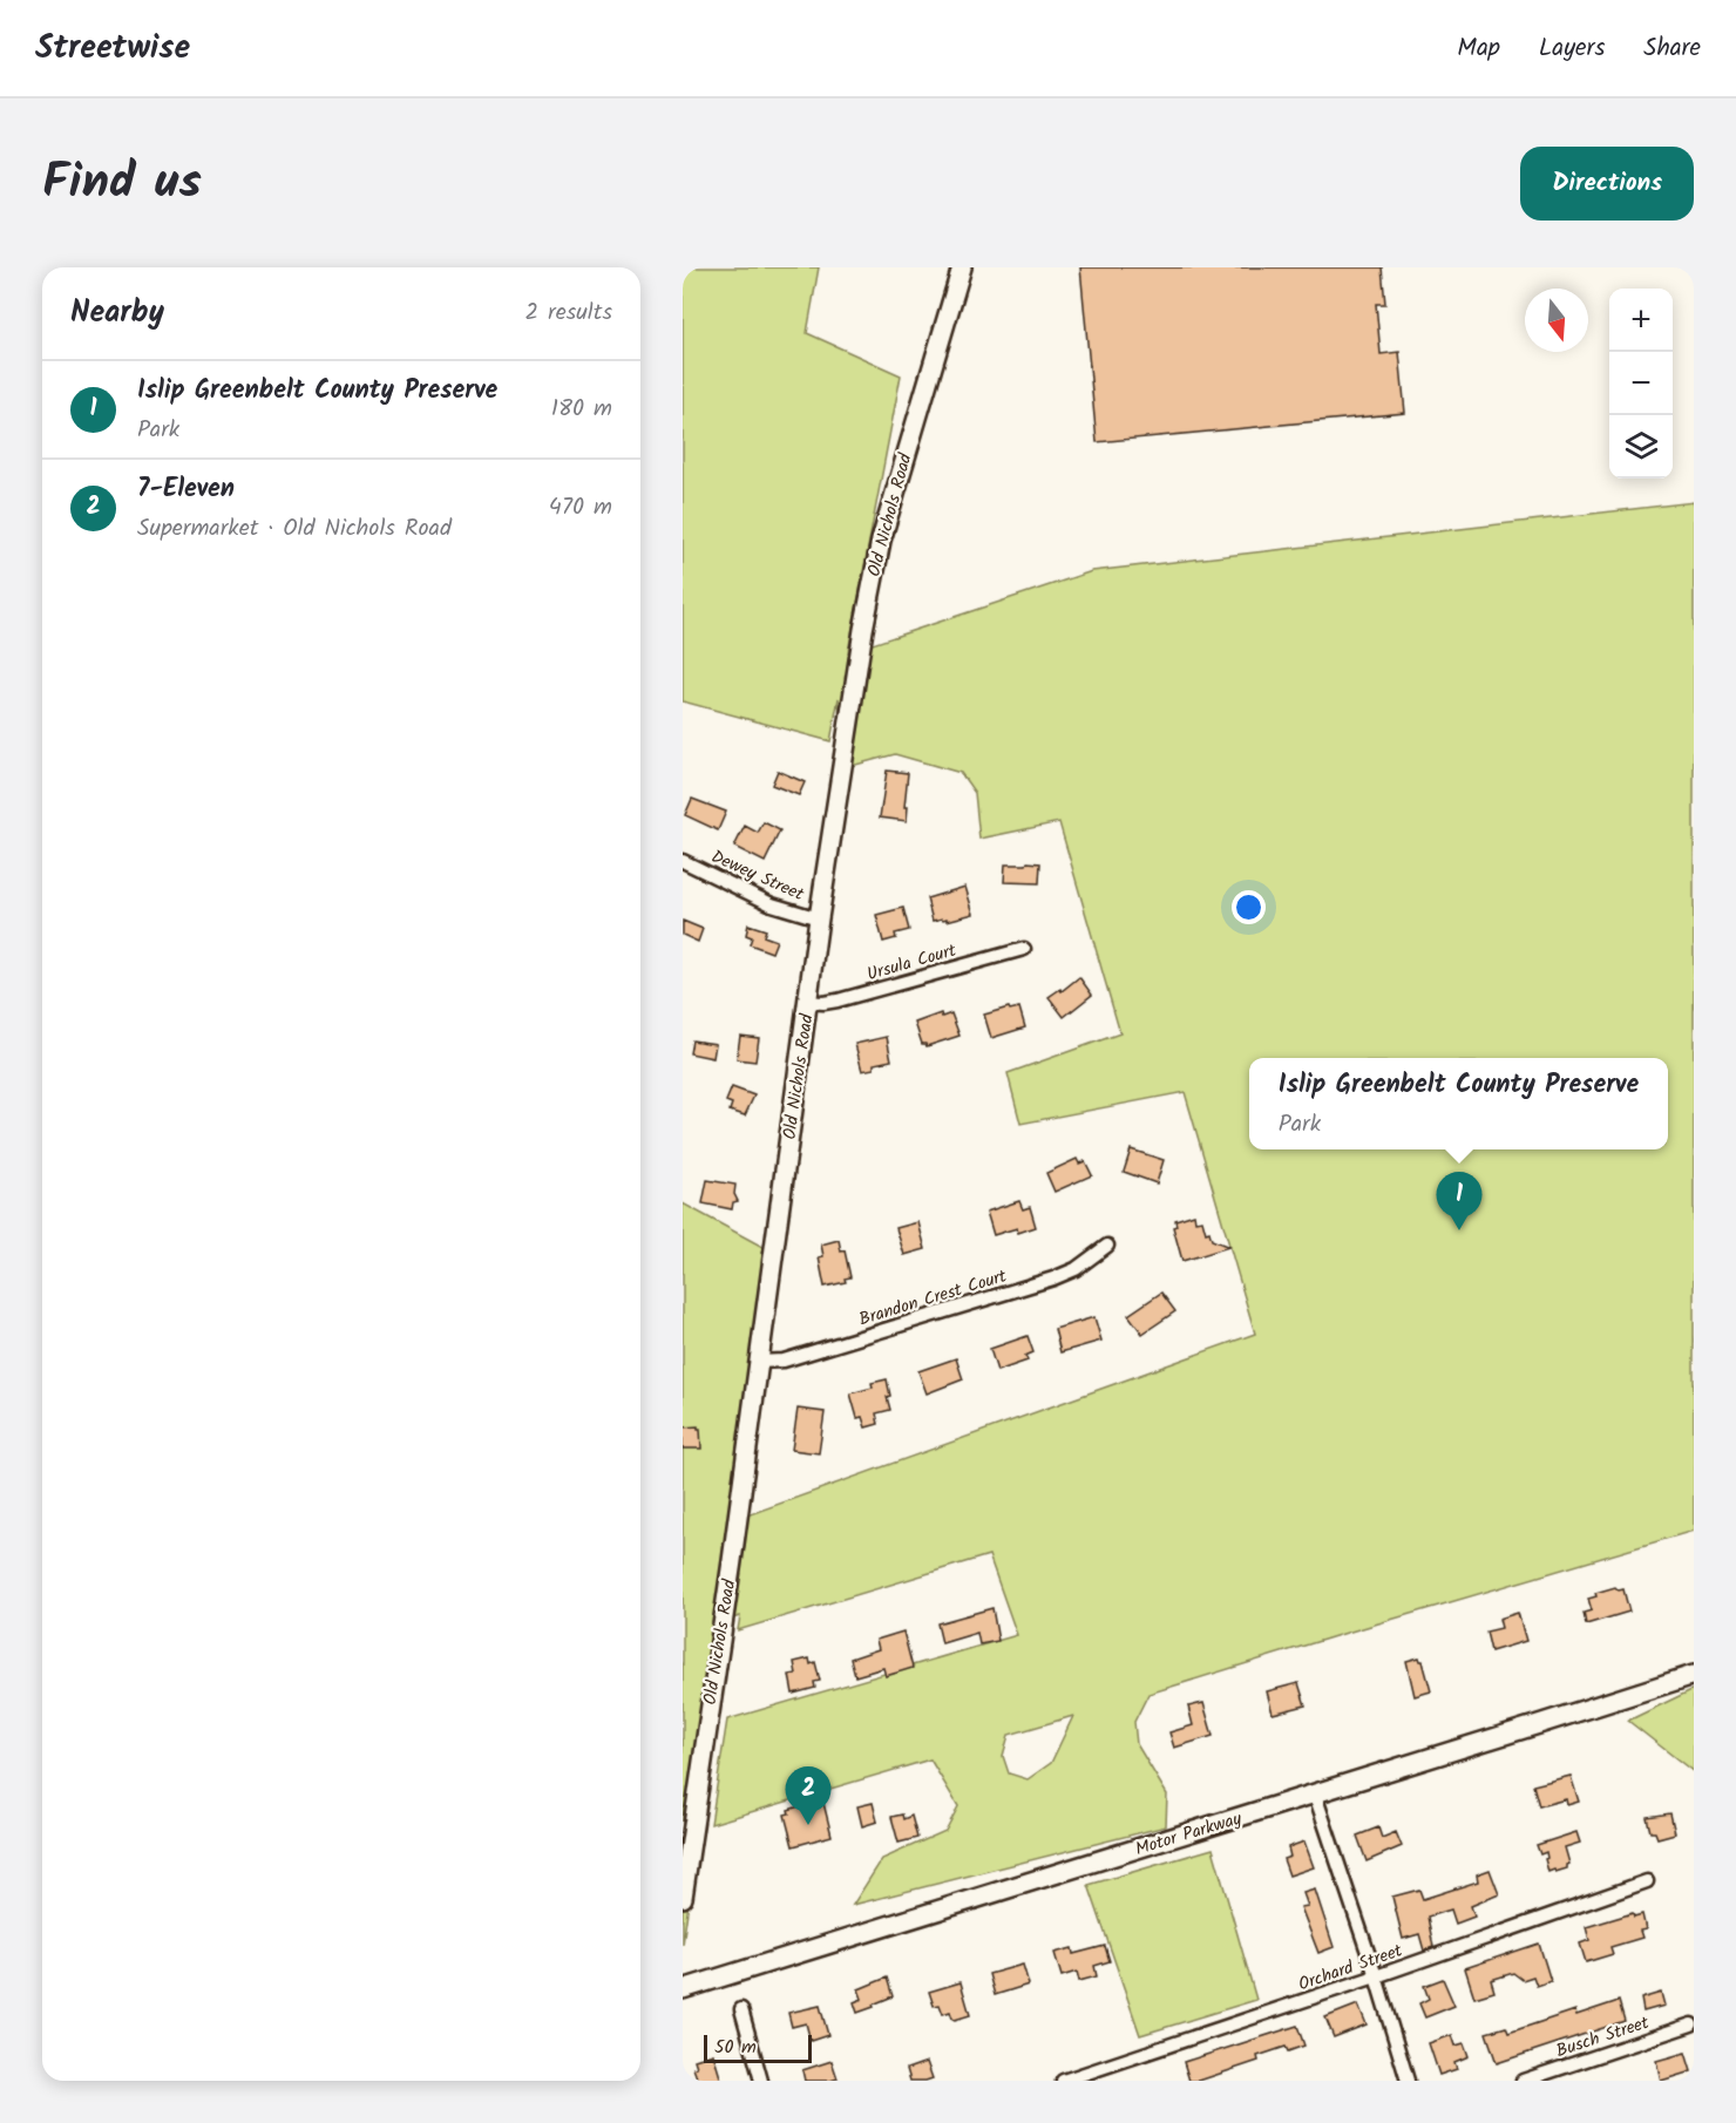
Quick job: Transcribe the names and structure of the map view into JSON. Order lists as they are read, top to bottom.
{
  "streets": {
    "street": [
      "Old Nichols Road",
      "Dewey Street",
      "Ursula Court",
      "Brandon Crest Court",
      "Motor Parkway",
      "Orchard Street",
      "Busch Street"
    ]
  },
  "crossings": [
    ["Old Nichols Road", "Dewey Street"],
    ["Old Nichols Road", "Ursula Court"],
    ["Old Nichols Road", "Brandon Crest Court"]
  ],
  "scale_bar": "50 m",
  "north": "bottom",
  "page": {
    "header": "Streetwise",
    "nav": ["Map", "Layers", "Share"],
    "title": "Find us",
    "buttons": "Directions",
    "heading": ["Nearby", "2 results"],
    "map_buttons": ["+", "−"],
    "list": [
      {
        "mark": "1",
        "name": "Islip Greenbelt County Preserve",
        "note": "Park",
        "value": "180 m"
      },
      {
        "mark": "2",
        "name": "7-Eleven",
        "note": "Supermarket · Old Nichols Road",
        "value": "470 m"
      }
    ],
    "popup": ["Islip Greenbelt County Preserve", "Park"],
    "pins": ["1", "2"],
    "scale": "50 m"
  }
}
